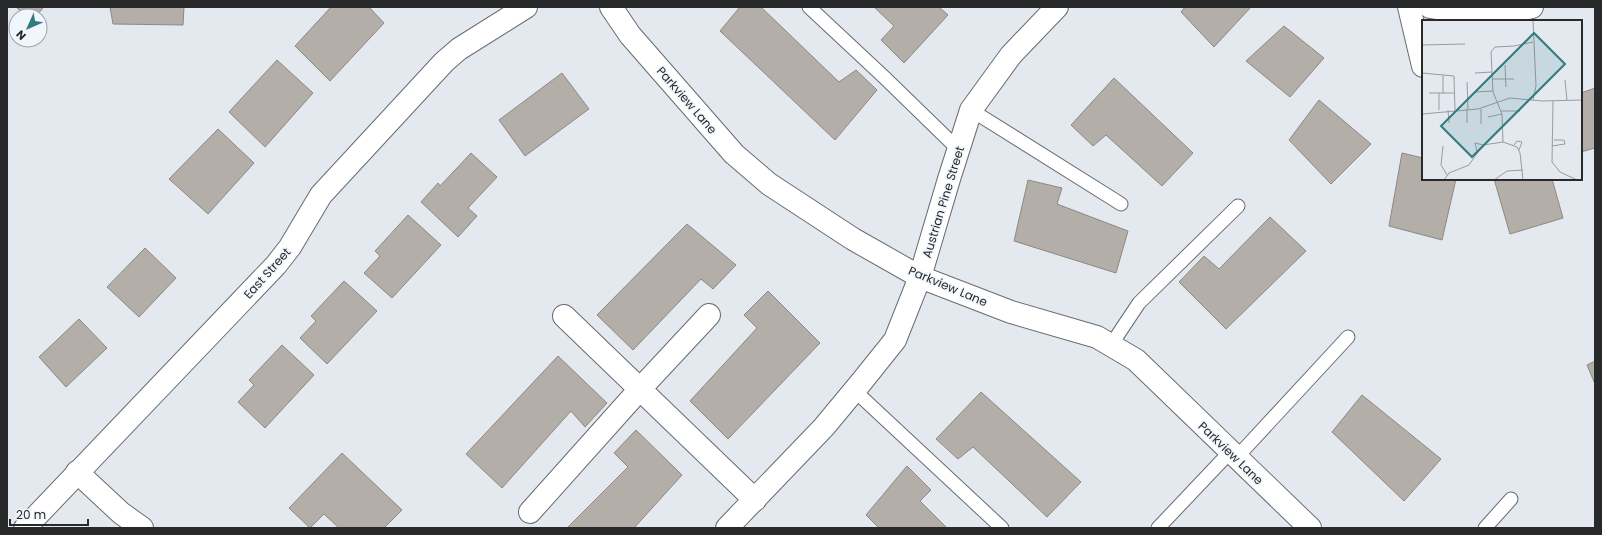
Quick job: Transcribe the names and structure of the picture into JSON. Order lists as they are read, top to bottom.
{
  "streets": {
    "street": ["Parkview Lane", "Austrian Pine Street", "East Street"]
  },
  "crossings": [
    ["Parkview Lane", "Austrian Pine Street"]
  ],
  "scale_bar": "20 m",
  "north": "bottom left"
}
